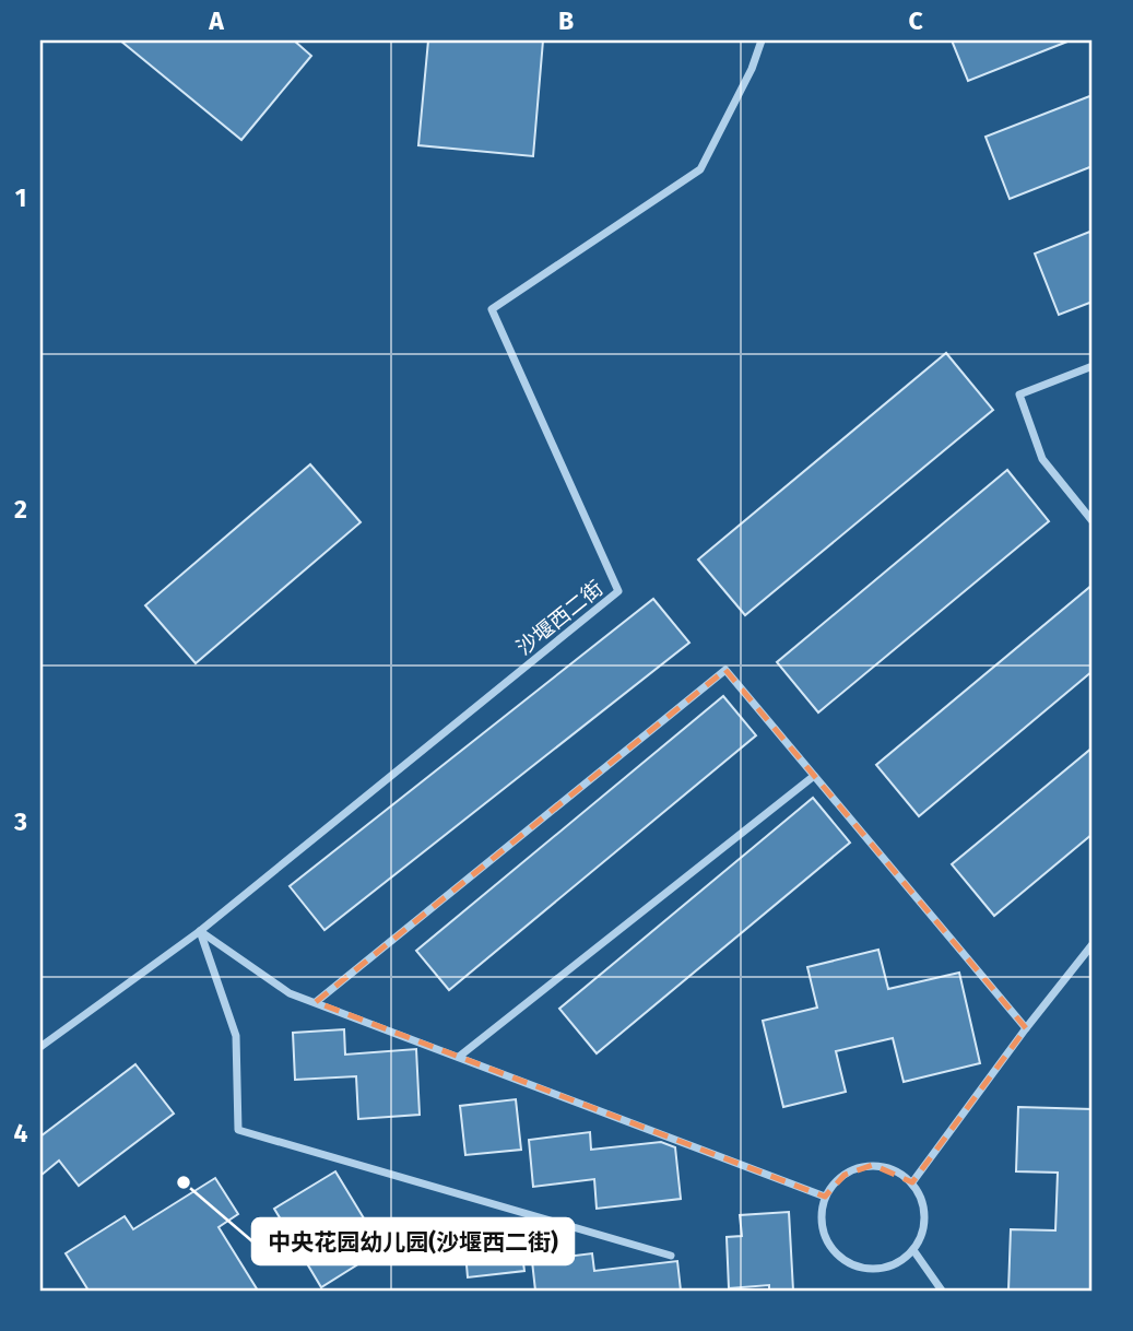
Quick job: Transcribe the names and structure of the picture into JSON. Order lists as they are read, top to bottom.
{
  "streets": {
    "street": ["沙堰西二街"]
  },
  "places": ["中央花园幼儿园(沙堰西二街)"],
  "grid": {
    "columns": ["A", "B", "C"],
    "rows": [
      "1",
      "2",
      "3",
      "4"
    ]
  }
}
